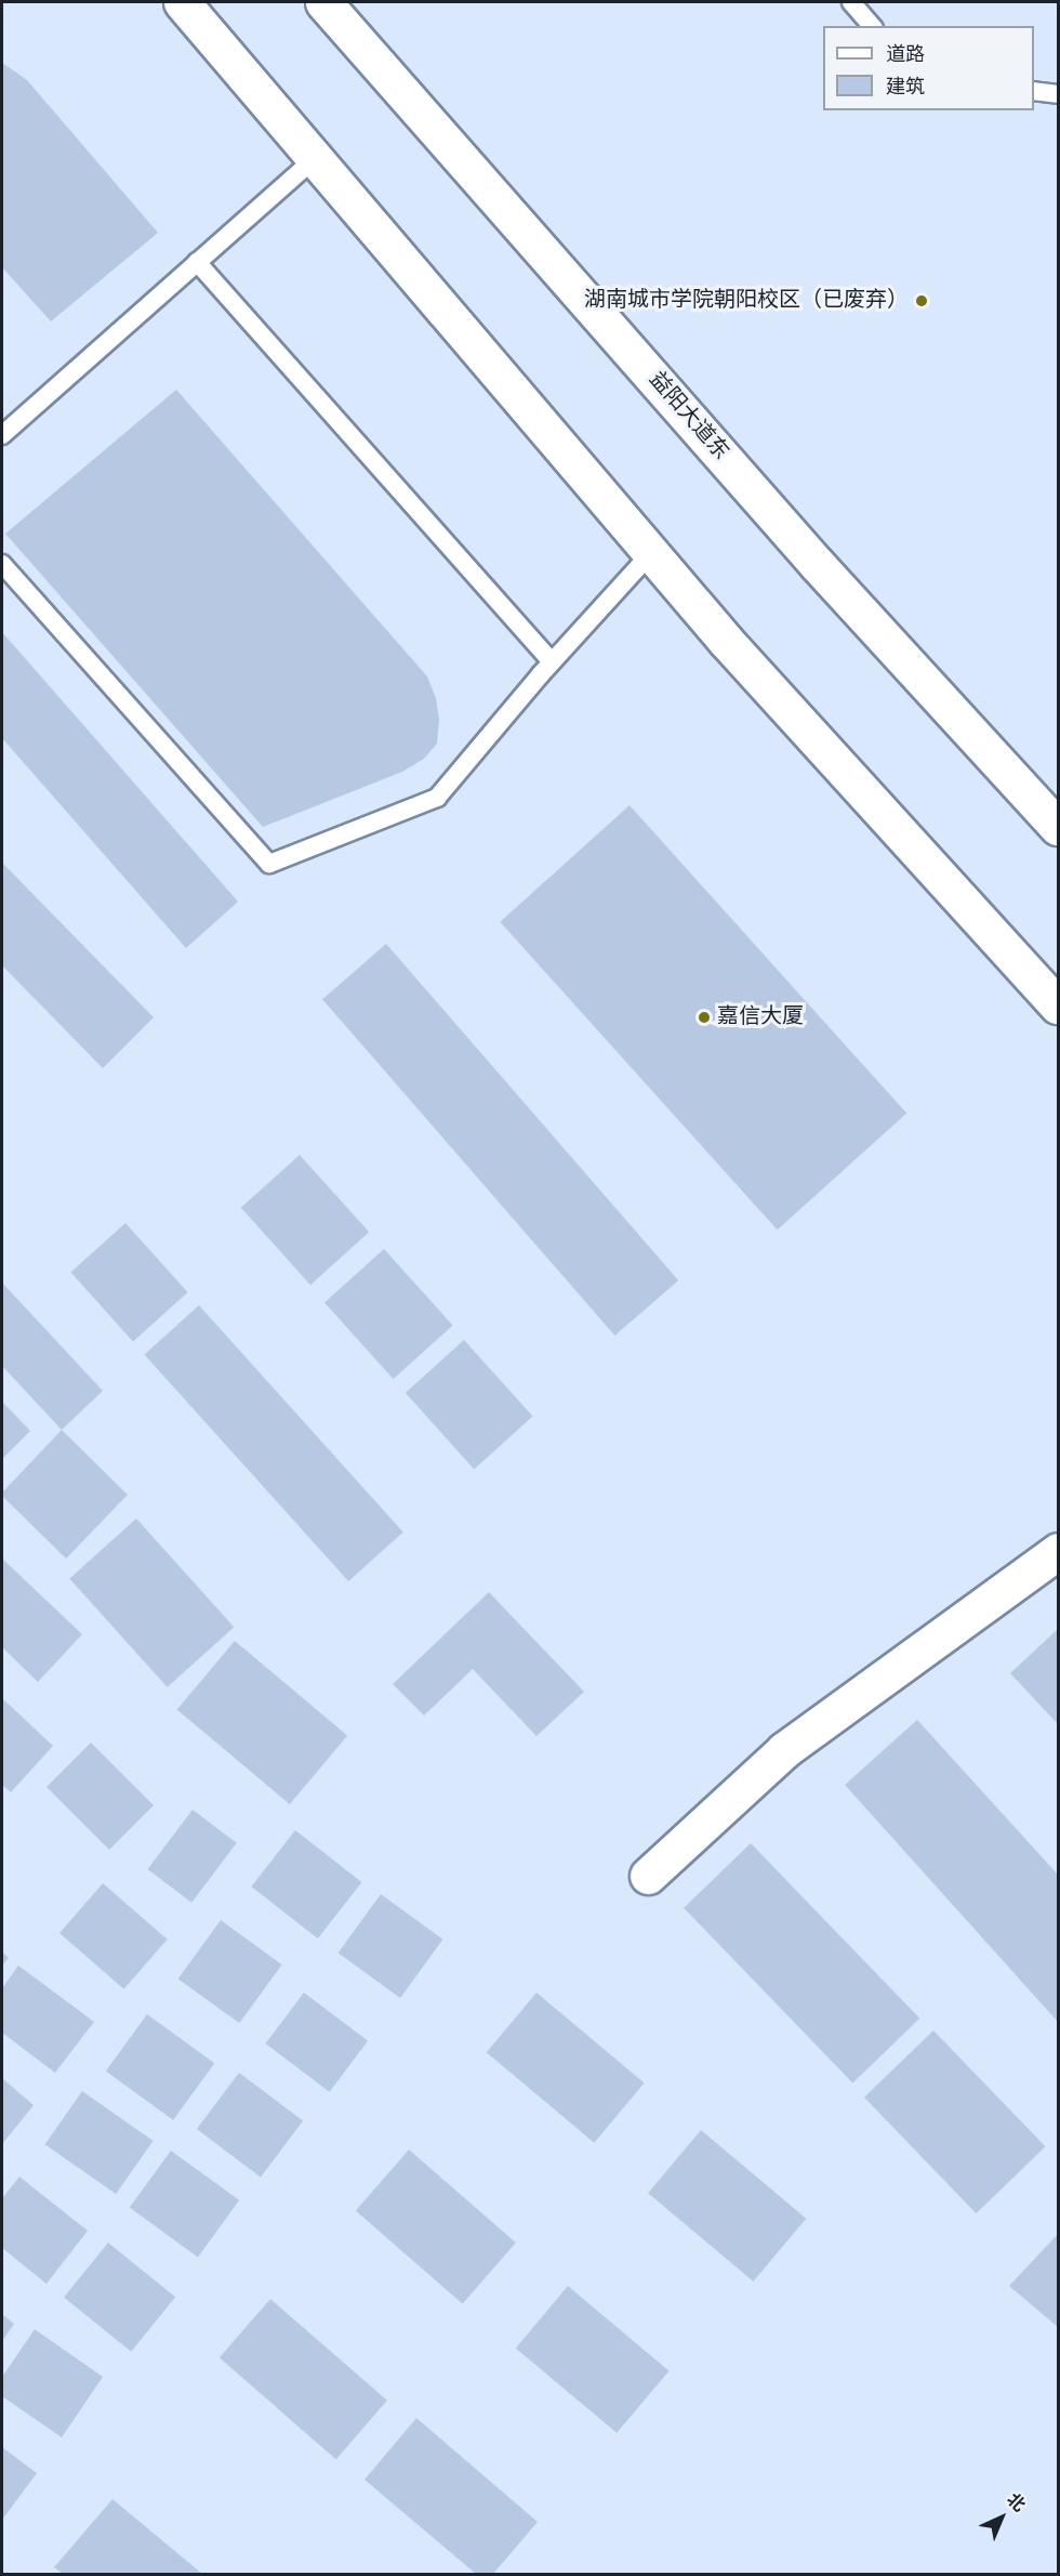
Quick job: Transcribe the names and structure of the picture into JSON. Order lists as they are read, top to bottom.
{
  "streets": {
    "main road": ["益阳大道东"]
  },
  "places": ["湖南城市学院朝阳校区（已废弃）", "嘉信大厦"],
  "legend": ["道路", "建筑"],
  "north": "top right"
}
